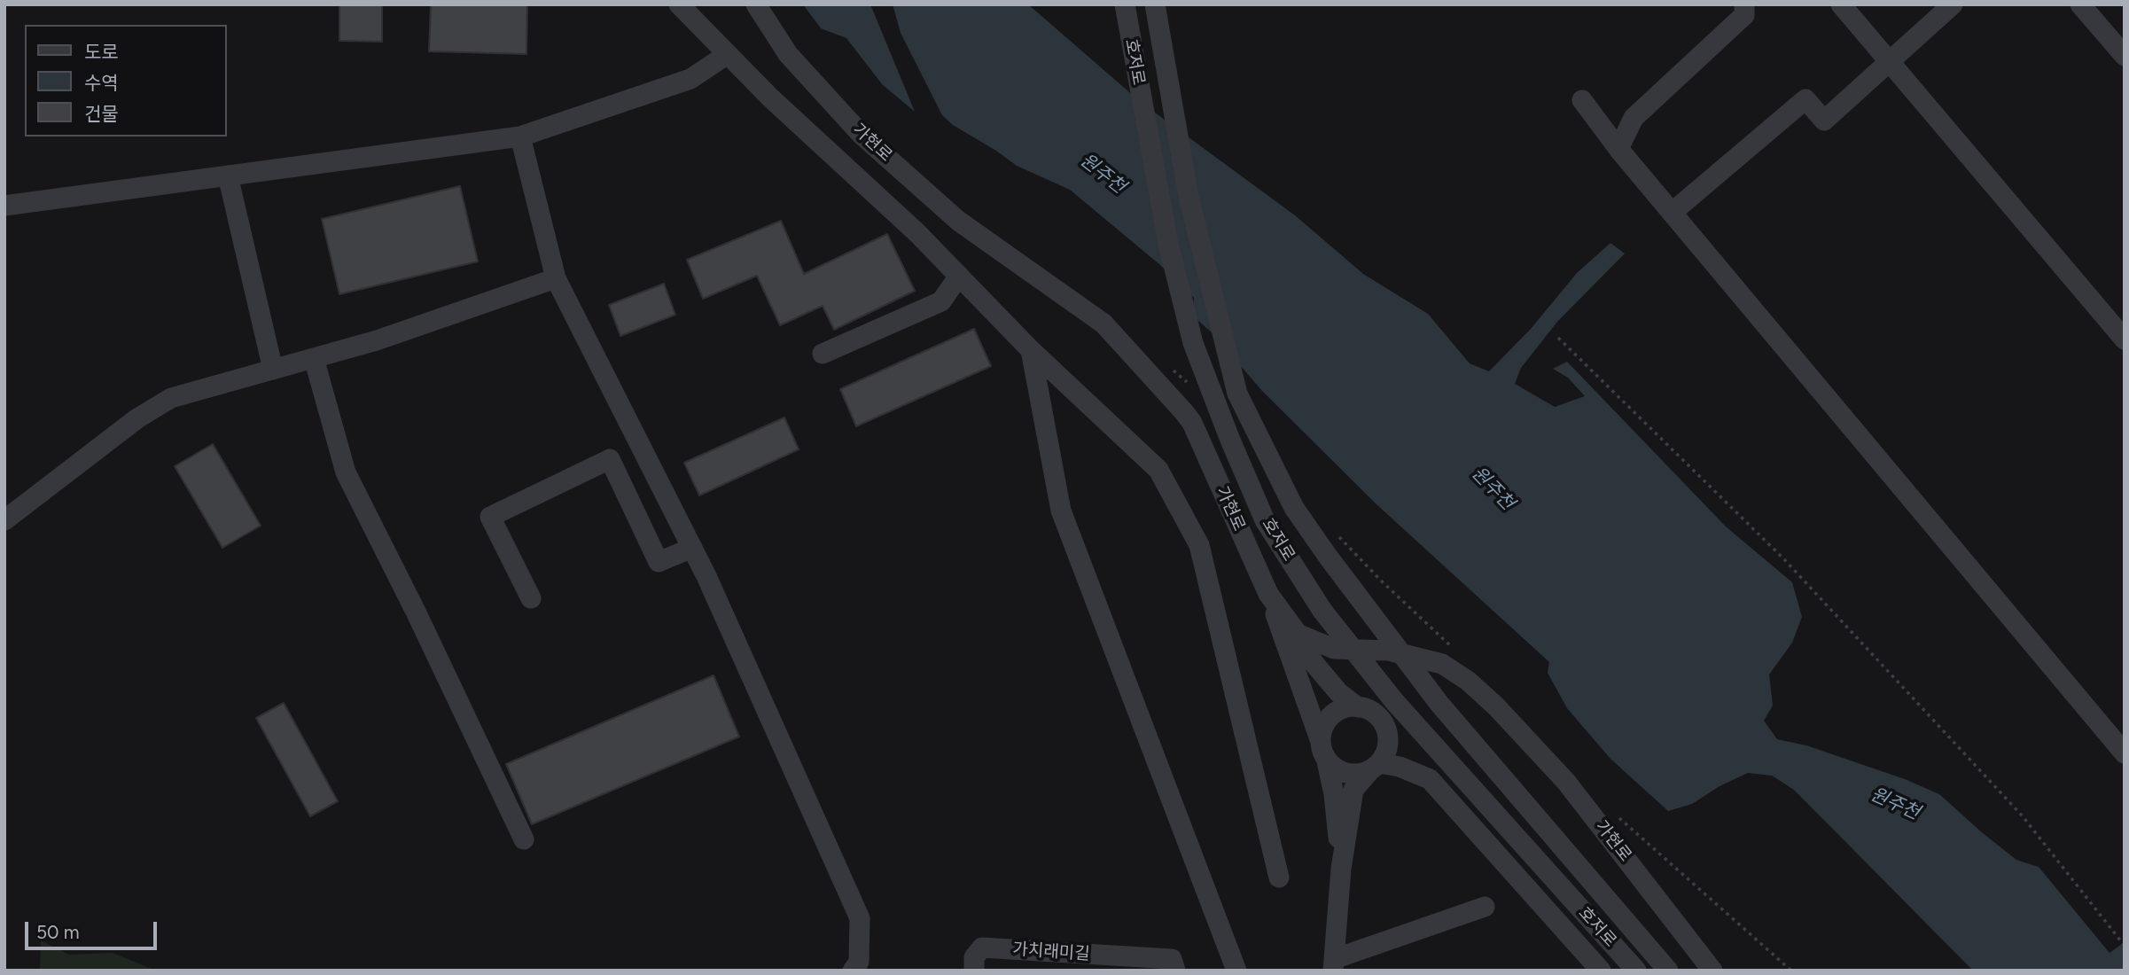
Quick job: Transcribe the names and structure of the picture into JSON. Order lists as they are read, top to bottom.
{
  "streets": {
    "street": ["호저로", "가현로", "가치래미길"]
  },
  "water": ["원주천"],
  "legend": ["도로", "수역", "건물"],
  "scale_bar": "50 m"
}
